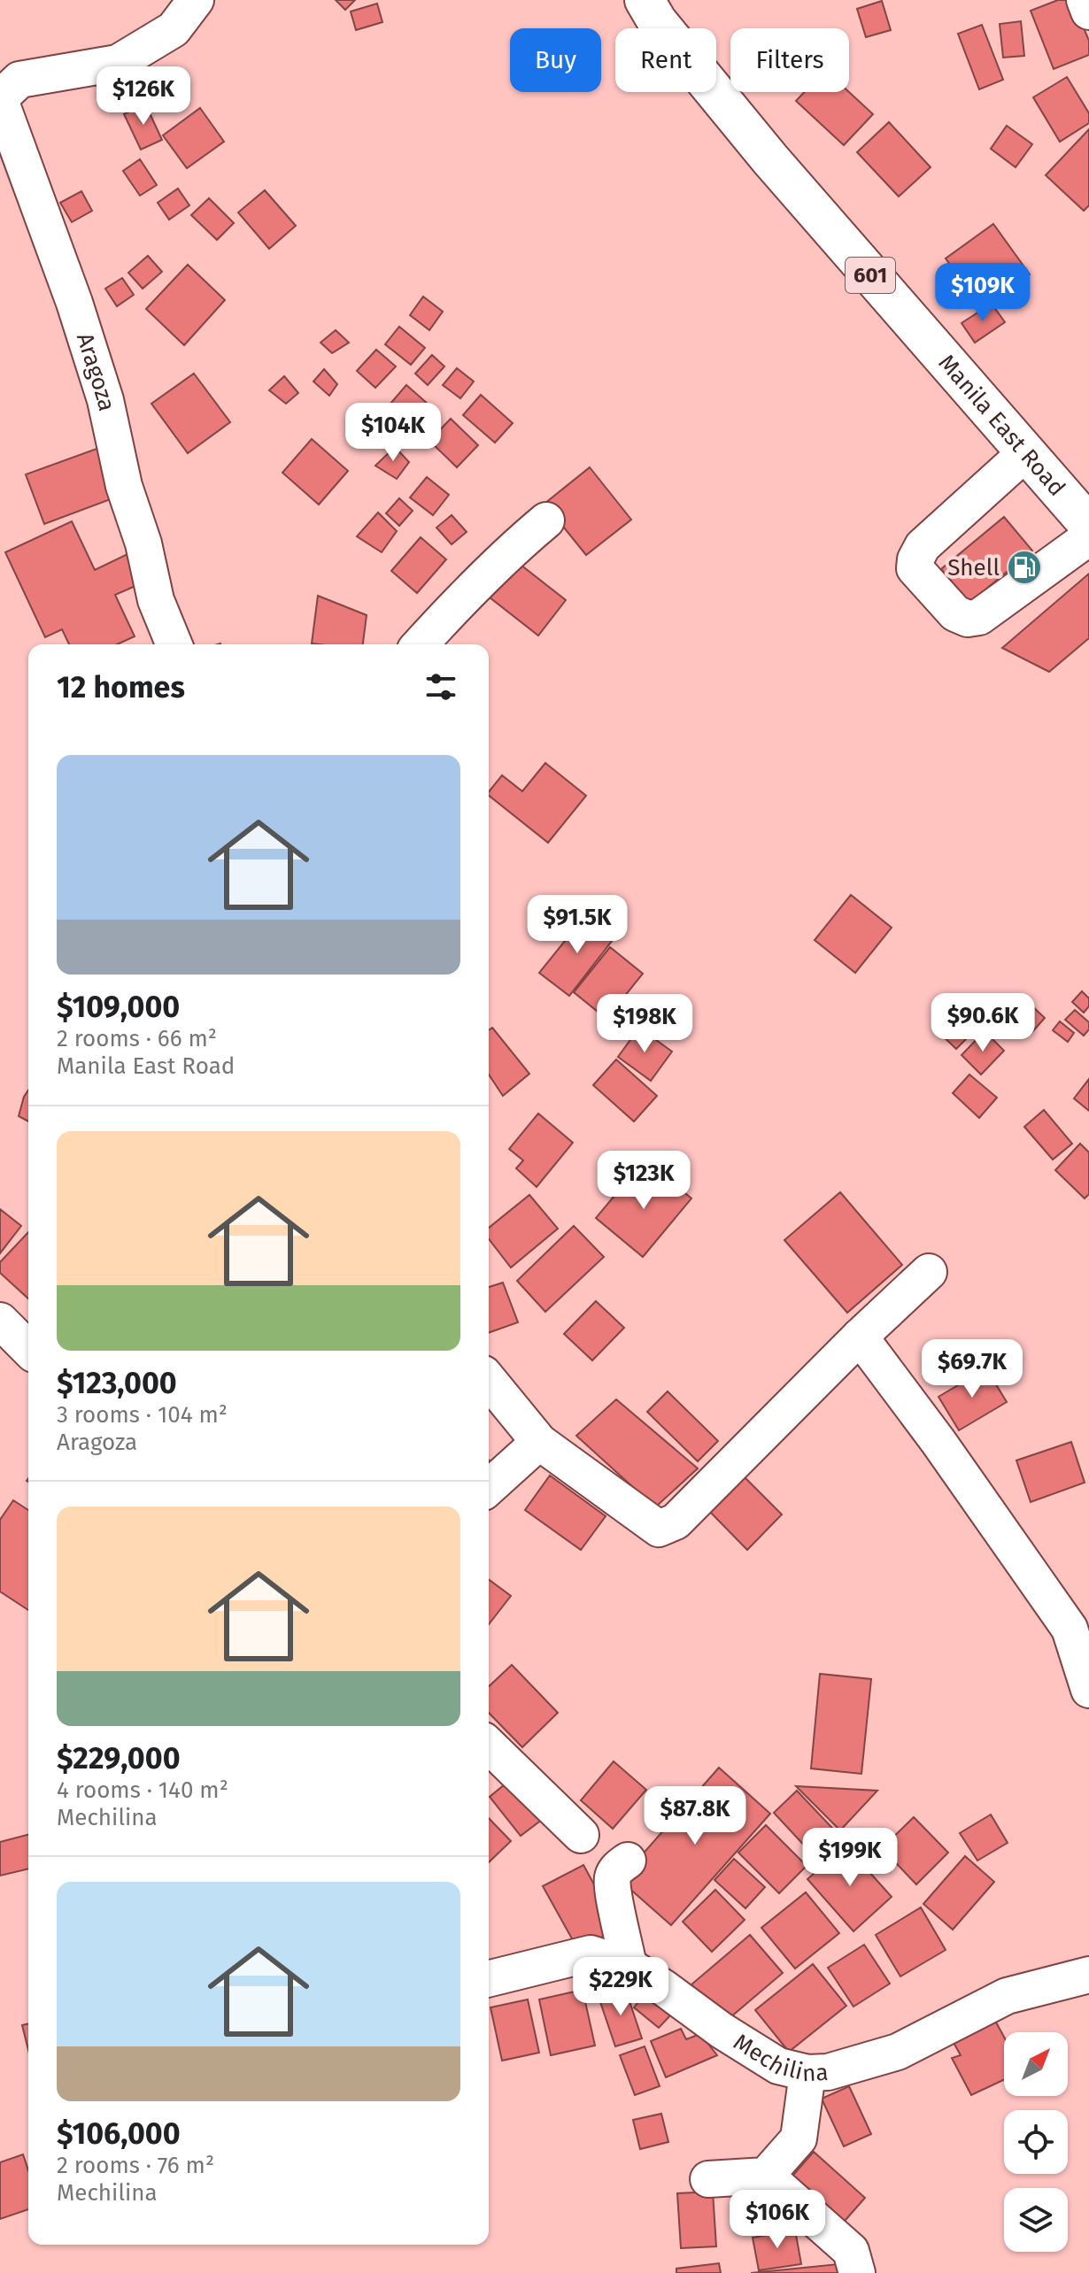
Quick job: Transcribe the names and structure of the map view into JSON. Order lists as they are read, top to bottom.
{
  "streets": {
    "main road": ["601", "Manila East Road"],
    "street": ["Aragoza", "Mechilina"]
  },
  "places": {
    "fuel station": ["Shell"]
  },
  "north": "top right",
  "page": {
    "chip": ["Buy", "Rent", "Filters"],
    "price": [
      "$126K",
      "$109K",
      "$104K",
      "$91.5K",
      "$90.6K",
      "$198K",
      "$123K",
      "$69.7K",
      "$87.8K",
      "$199K",
      "$229K",
      "$106K"
    ],
    "heading": "12 homes",
    "list": [
      {
        "name": "$109,000",
        "note": "2 rooms · 66 m² · Manila East Road"
      },
      {
        "name": "$123,000",
        "note": "3 rooms · 104 m² · Aragoza"
      },
      {
        "name": "$229,000",
        "note": "4 rooms · 140 m² · Mechilina"
      },
      {
        "name": "$106,000",
        "note": "2 rooms · 76 m² · Mechilina"
      }
    ]
  }
}
